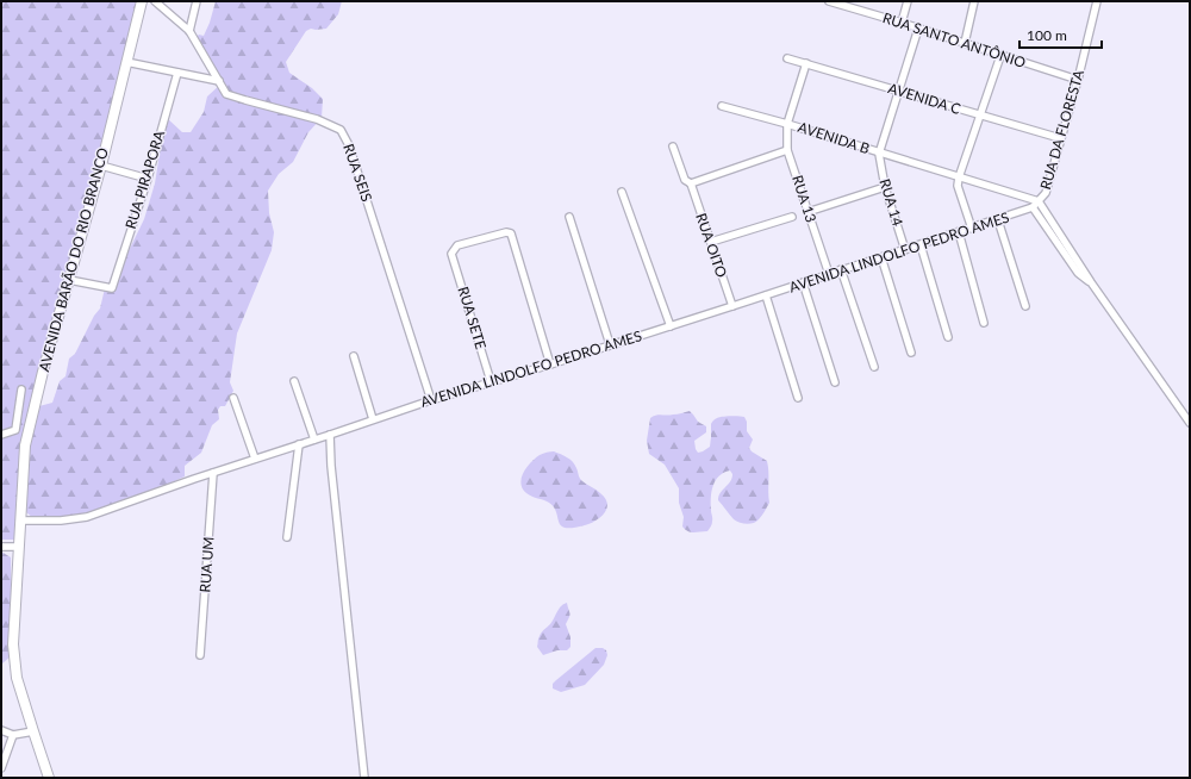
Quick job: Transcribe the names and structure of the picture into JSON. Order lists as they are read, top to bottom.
{
  "streets": {
    "street": [
      "RUA SANTO ANTÔNIO",
      "AVENIDA C",
      "RUA DA FLORESTA",
      "AVENIDA B",
      "RUA SEIS",
      "RUA PIRAPORA",
      "RUA 13",
      "RUA 14",
      "RUA OITO",
      "AVENIDA LINDOLFO PEDRO AMES",
      "AVENIDA BARÃO DO RIO BRANCO",
      "RUA SETE",
      "RUA UM"
    ]
  },
  "crossings": [
    ["RUA SANTO ANTÔNIO", "RUA DA FLORESTA"],
    ["AVENIDA C", "RUA DA FLORESTA"],
    ["AVENIDA C", "RUA 13"],
    ["RUA DA FLORESTA", "AVENIDA B"],
    ["RUA DA FLORESTA", "AVENIDA LINDOLFO PEDRO AMES"],
    ["AVENIDA B", "RUA 13"],
    ["AVENIDA B", "RUA 14"],
    ["AVENIDA B", "AVENIDA LINDOLFO PEDRO AMES"],
    ["RUA SEIS", "AVENIDA LINDOLFO PEDRO AMES"],
    ["RUA PIRAPORA", "AVENIDA BARÃO DO RIO BRANCO"],
    ["RUA 13", "AVENIDA LINDOLFO PEDRO AMES"],
    ["RUA 14", "AVENIDA LINDOLFO PEDRO AMES"],
    ["RUA OITO", "AVENIDA LINDOLFO PEDRO AMES"],
    ["AVENIDA LINDOLFO PEDRO AMES", "AVENIDA BARÃO DO RIO BRANCO"],
    ["AVENIDA LINDOLFO PEDRO AMES", "RUA SETE"],
    ["AVENIDA LINDOLFO PEDRO AMES", "RUA UM"]
  ],
  "scale_bar": "100 m"
}
